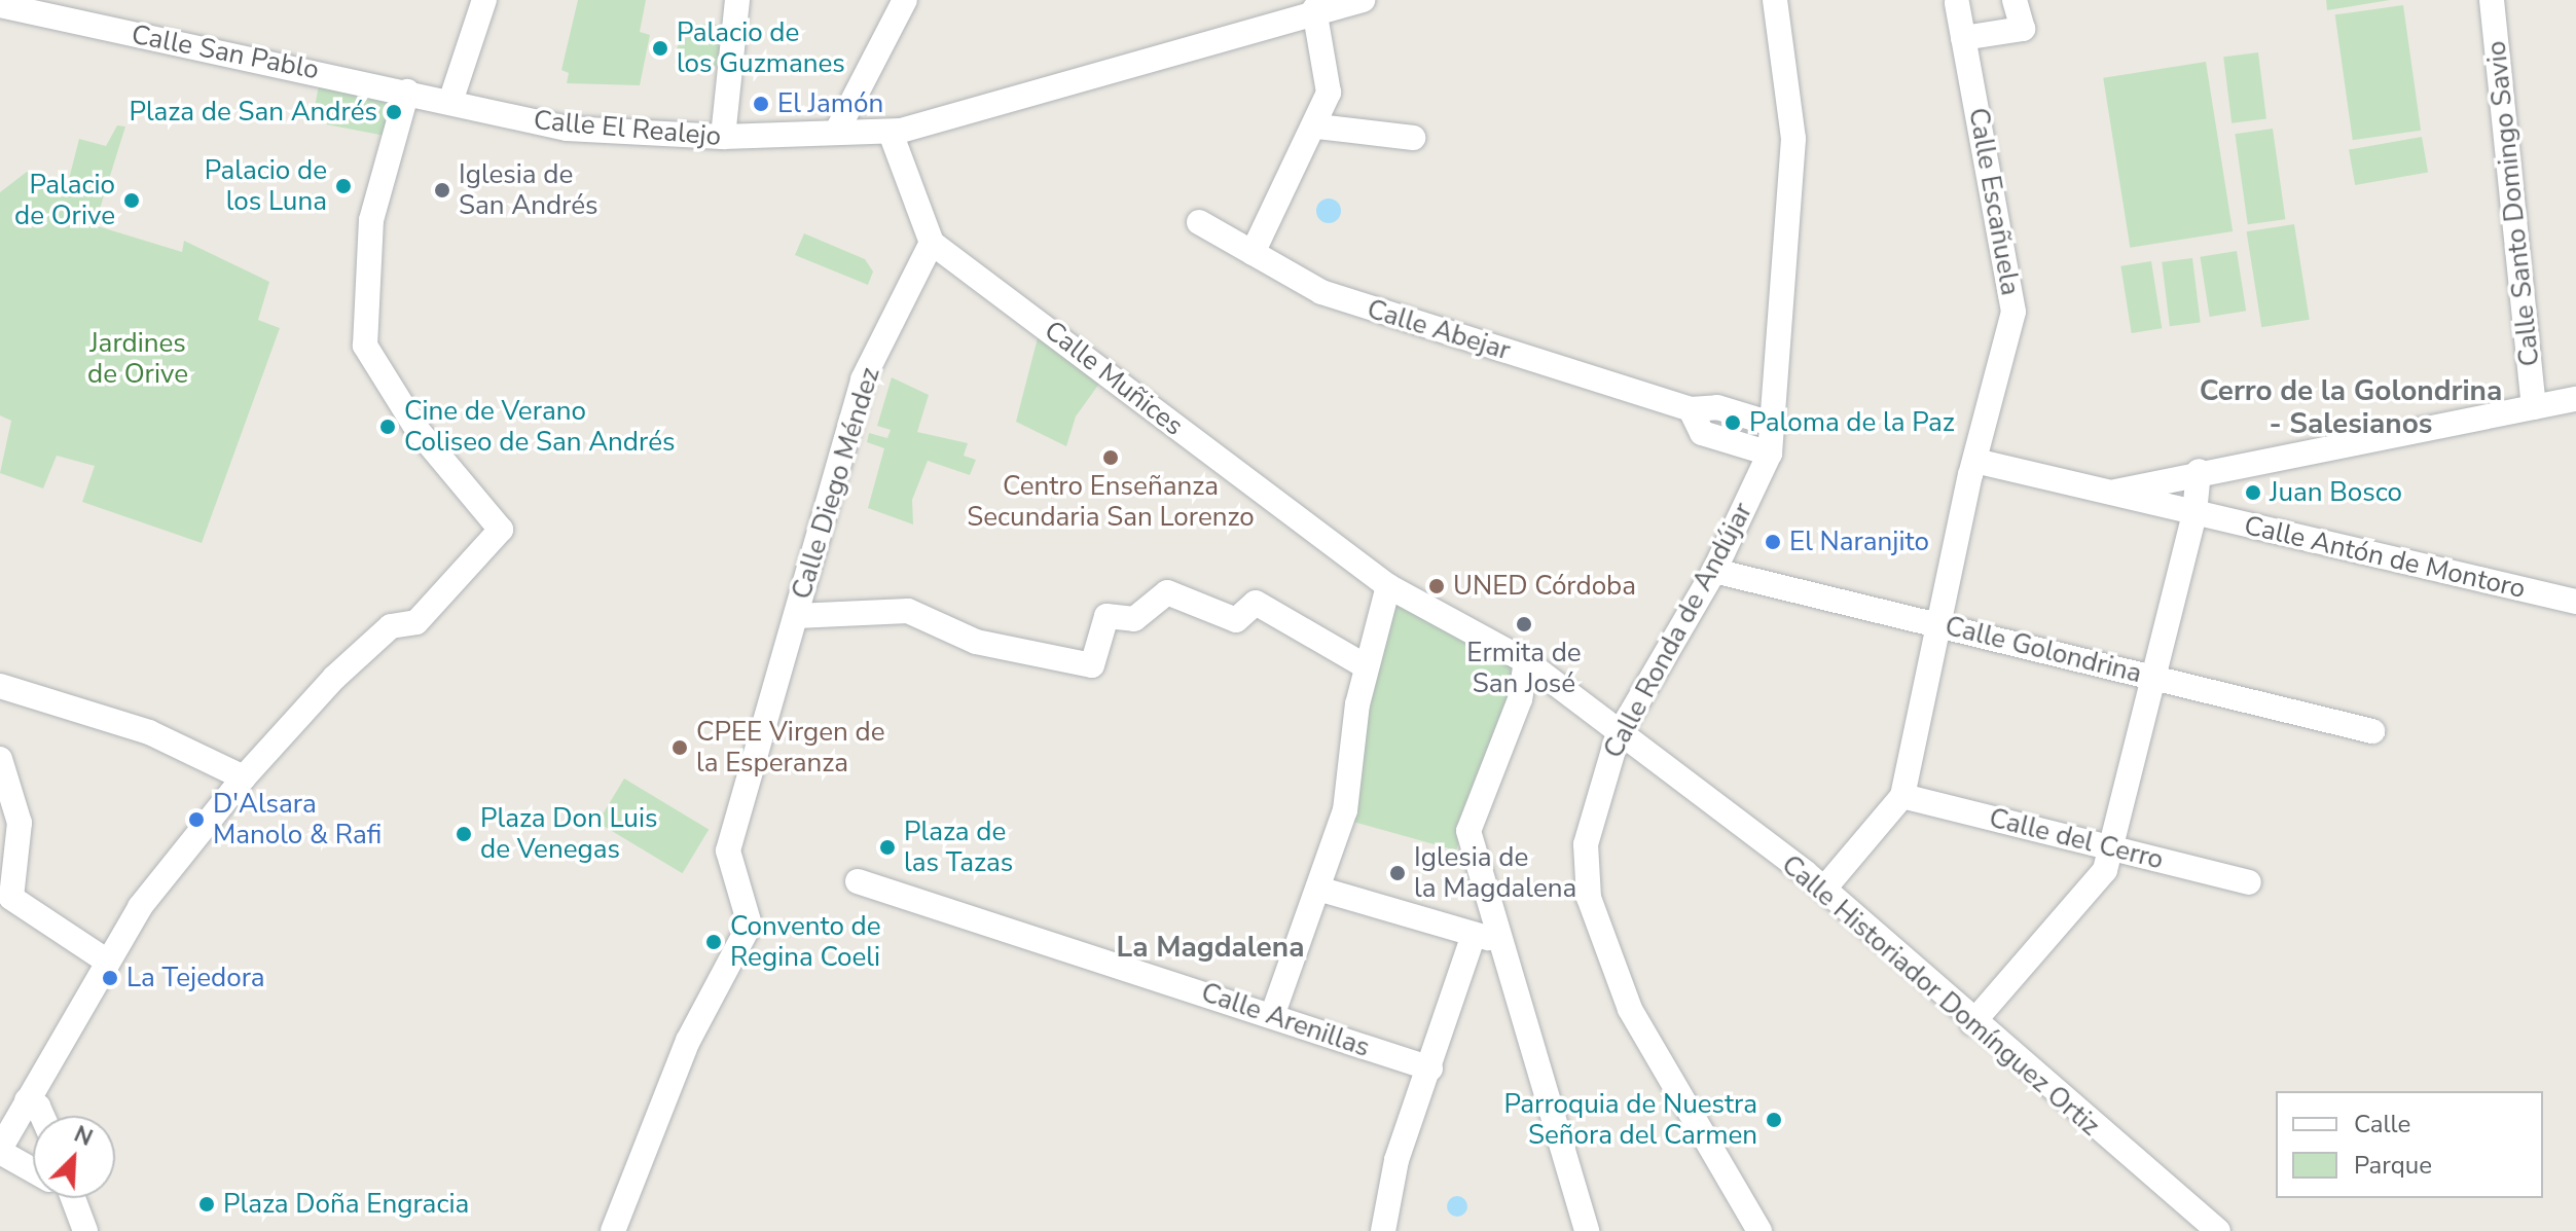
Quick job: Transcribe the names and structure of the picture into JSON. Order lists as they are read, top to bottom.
{
  "streets": {
    "street": [
      "Calle San Pablo",
      "Calle El Realejo",
      "Calle Escañuela",
      "Calle Santo Domingo Savio",
      "Calle Abejar",
      "Calle Muñices",
      "Calle Diego Méndez",
      "Calle Antón de Montoro",
      "Calle Ronda de Andújar",
      "Calle Golondrina",
      "Calle del Cerro",
      "Calle Historiador Domínguez Ortiz",
      "Calle Arenillas"
    ]
  },
  "crossings": [
    ["Calle San Pablo", "Calle El Realejo"],
    ["Calle Escañuela", "Calle Antón de Montoro"],
    ["Calle Escañuela", "Calle Golondrina"],
    ["Calle Escañuela", "Calle del Cerro"],
    ["Calle Abejar", "Calle Ronda de Andújar"],
    ["Calle Muñices", "Calle Diego Méndez"],
    ["Calle Muñices", "Calle Historiador Domínguez Ortiz"],
    ["Calle Ronda de Andújar", "Calle Golondrina"],
    ["Calle Ronda de Andújar", "Calle Historiador Domínguez Ortiz"]
  ],
  "districts": ["Cerro de la Golondrina - Salesianos", "La Magdalena"],
  "parks": ["Jardines de Orive"],
  "places": [
    "Palacio de los Guzmanes",
    "El Jamón",
    "Plaza de San Andrés",
    "Palacio de los Luna",
    "Iglesia de San Andrés",
    "Palacio de Orive",
    "Paloma de la Paz",
    "Cine de Verano Coliseo de San Andrés",
    "Centro Enseñanza Secundaria San Lorenzo",
    "Juan Bosco",
    "El Naranjito",
    "UNED Córdoba",
    "Ermita de San José",
    "CPEE Virgen de la Esperanza",
    "D'Alsara Manolo & Rafi",
    "Plaza Don Luis de Venegas",
    "Plaza de las Tazas",
    "Iglesia de la Magdalena",
    "Convento de Regina Coeli",
    "La Tejedora",
    "Parroquia de Nuestra Señora del Carmen",
    "Plaza Doña Engracia"
  ],
  "legend": ["Calle", "Parque"],
  "north": "top right"
}
